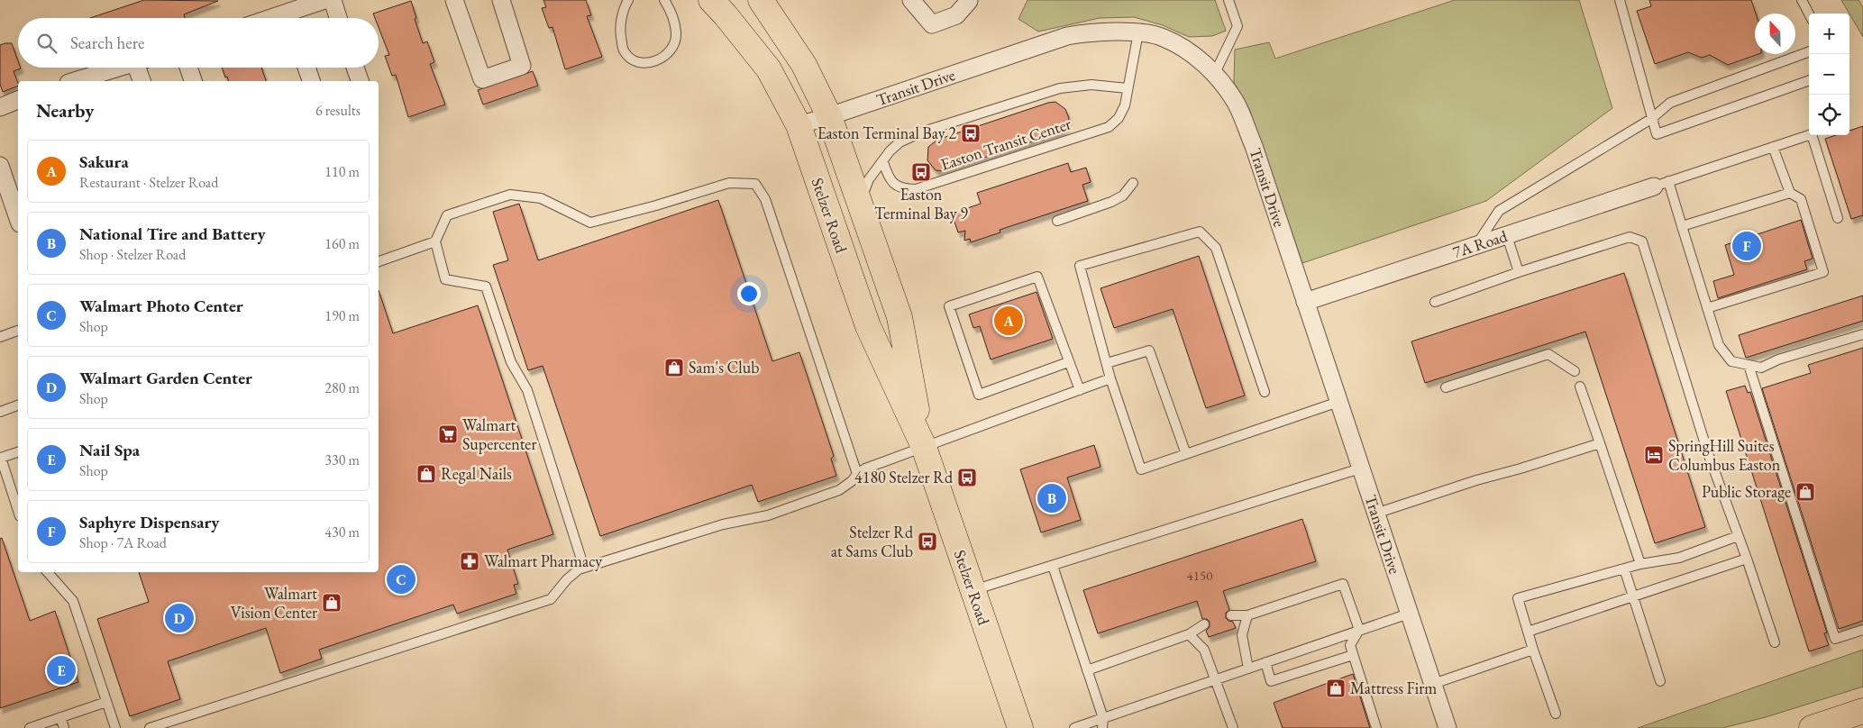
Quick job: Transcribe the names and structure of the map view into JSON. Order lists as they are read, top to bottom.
{
  "streets": {
    "main road": ["Stelzer Road"],
    "street": ["Transit Drive", "7A Road"],
    "lane": ["Easton Transit Center"]
  },
  "crossings": [
    ["Transit Drive", "Easton Transit Center"],
    ["Transit Drive", "Stelzer Road"],
    ["Transit Drive", "7A Road"]
  ],
  "places": {
    "bus stop": [
      "Easton Terminal Bay 2",
      "Easton Terminal Bay 9",
      "4180 Stelzer Rd",
      "Stelzer Rd at Sams Club"
    ],
    "shop": [
      "Sam's Club",
      "Regal Nails",
      "Public Storage",
      "Walmart Vision Center",
      "Mattress Firm"
    ],
    "supermarket": ["Walmart Supercenter"],
    "hotel": ["SpringHill Suites Columbus Easton"],
    "pharmacy": ["Walmart Pharmacy"]
  },
  "house_numbers": ["4150"],
  "north": "top",
  "page": {
    "map_buttons": ["+", "−"],
    "search": "Search here",
    "heading": ["Nearby", "6 results"],
    "list": [
      {
        "mark": "A",
        "name": "Sakura",
        "note": "Restaurant · Stelzer Road",
        "value": "110 m"
      },
      {
        "mark": "B",
        "name": "National Tire and Battery",
        "note": "Shop · Stelzer Road",
        "value": "160 m"
      },
      {
        "mark": "C",
        "name": "Walmart Photo Center",
        "note": "Shop",
        "value": "190 m"
      },
      {
        "mark": "D",
        "name": "Walmart Garden Center",
        "note": "Shop",
        "value": "280 m"
      },
      {
        "mark": "E",
        "name": "Nail Spa",
        "note": "Shop",
        "value": "330 m"
      },
      {
        "mark": "F",
        "name": "Saphyre Dispensary",
        "note": "Shop · 7A Road",
        "value": "430 m"
      }
    ],
    "pins": [
      "F",
      "A",
      "B",
      "C",
      "D",
      "E"
    ]
  }
}
